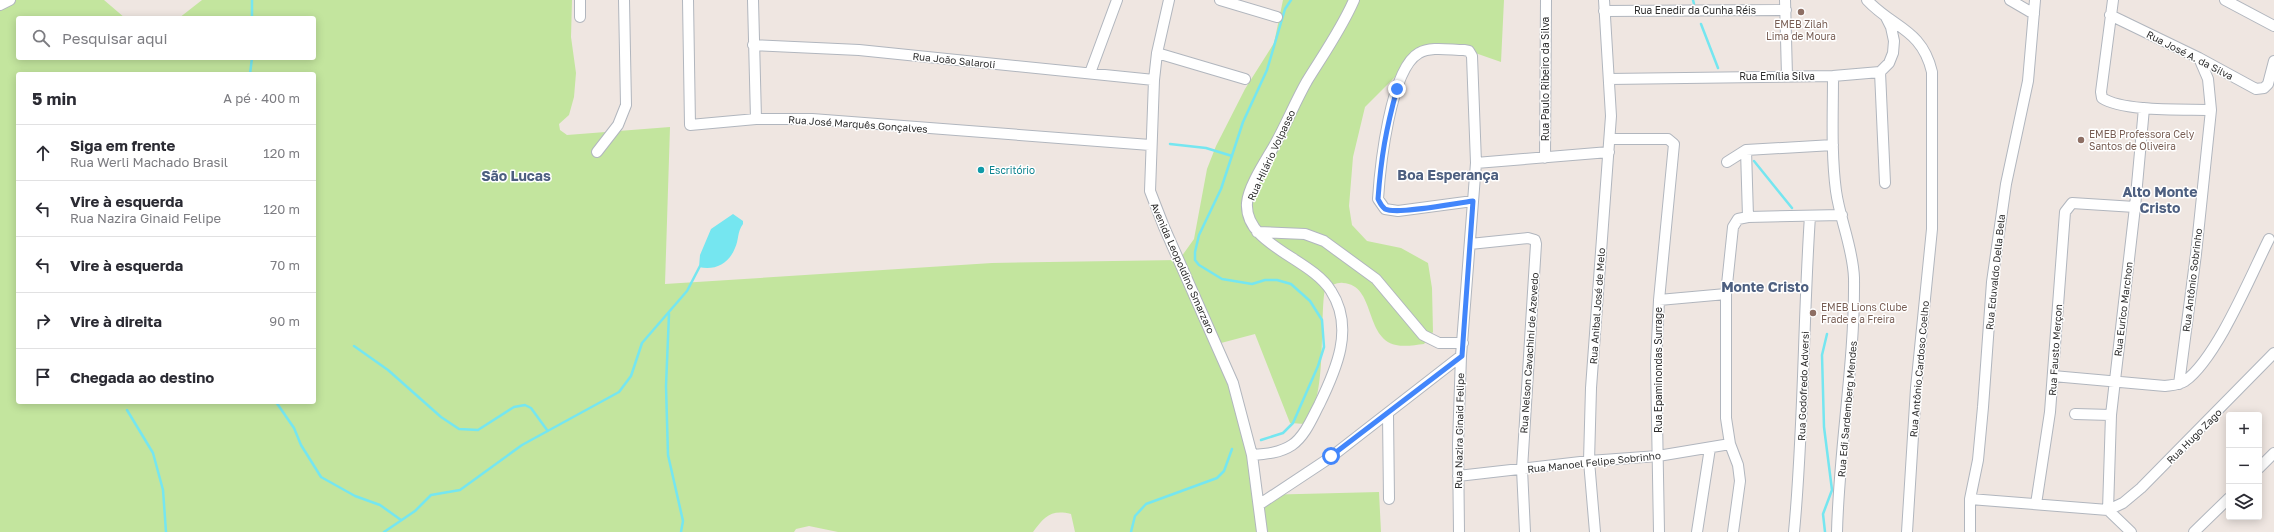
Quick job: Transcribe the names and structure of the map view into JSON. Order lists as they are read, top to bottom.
{
  "streets": {
    "street": [
      "Rua Enedir da Cunha Réis",
      "Rua José A. da Silva",
      "Rua João Salaroli",
      "Rua Emília Silva",
      "Rua Paulo Ribeiro da Silva",
      "Rua José Marquês Gonçalves",
      "Rua Hilário Volpasso",
      "Avenida Leopoldino Smarzaro",
      "Rua Eduvaldo Della Bela",
      "Rua Antônio Sobrinho",
      "Rua Anibal José de Melo",
      "Rua Eurico Marchon",
      "Rua Fausto Merçon",
      "Rua Nelson Cavachini de Azevedo",
      "Rua Antônio Cardoso Coelho",
      "Rua Epaminondas Surrage",
      "Rua Godofredo Adversi",
      "Rua Edi Sardemberg Mendes",
      "Rua Nazira Ginaid Felipe",
      "Rua Hugo Zago",
      "Rua Manoel Felipe Sobrinho"
    ]
  },
  "crossings": [
    ["Rua Enedir da Cunha Réis", "Rua Anibal José de Melo"],
    ["Rua José A. da Silva", "Rua Antônio Sobrinho"],
    ["Rua João Salaroli", "Avenida Leopoldino Smarzaro"],
    ["Rua Emília Silva", "Rua Anibal José de Melo"],
    ["Rua Emília Silva", "Rua Edi Sardemberg Mendes"],
    ["Rua José Marquês Gonçalves", "Avenida Leopoldino Smarzaro"],
    ["Rua Hilário Volpasso", "Avenida Leopoldino Smarzaro"],
    ["Rua Anibal José de Melo", "Rua Epaminondas Surrage"],
    ["Rua Anibal José de Melo", "Rua Manoel Felipe Sobrinho"],
    ["Rua Eurico Marchon", "Rua Fausto Merçon"],
    ["Rua Eurico Marchon", "Rua Hugo Zago"],
    ["Rua Nelson Cavachini de Azevedo", "Rua Nazira Ginaid Felipe"],
    ["Rua Nelson Cavachini de Azevedo", "Rua Manoel Felipe Sobrinho"],
    ["Rua Epaminondas Surrage", "Rua Manoel Felipe Sobrinho"],
    ["Rua Nazira Ginaid Felipe", "Rua Manoel Felipe Sobrinho"]
  ],
  "districts": [
    "Boa Esperança",
    "São Lucas",
    "Alto Monte Cristo",
    "Monte Cristo"
  ],
  "places": [
    "EMEB Zilah Lima de Moura",
    "EMEB Professora Cely Santos de Oliveira",
    "Escritório",
    "EMEB Lions Clube Frade e a Freira"
  ],
  "page": {
    "search": "Pesquisar aqui",
    "heading": ["5 min", "A pé · 400 m"],
    "list": [
      ["Siga em frente", "Rua Werli Machado Brasil", "120 m"],
      ["Vire à esquerda", "Rua Nazira Ginaid Felipe", "120 m"],
      ["Vire à esquerda", "70 m"],
      ["Vire à direita", "90 m"],
      "Chegada ao destino"
    ],
    "map_buttons": ["+", "−"]
  }
}
